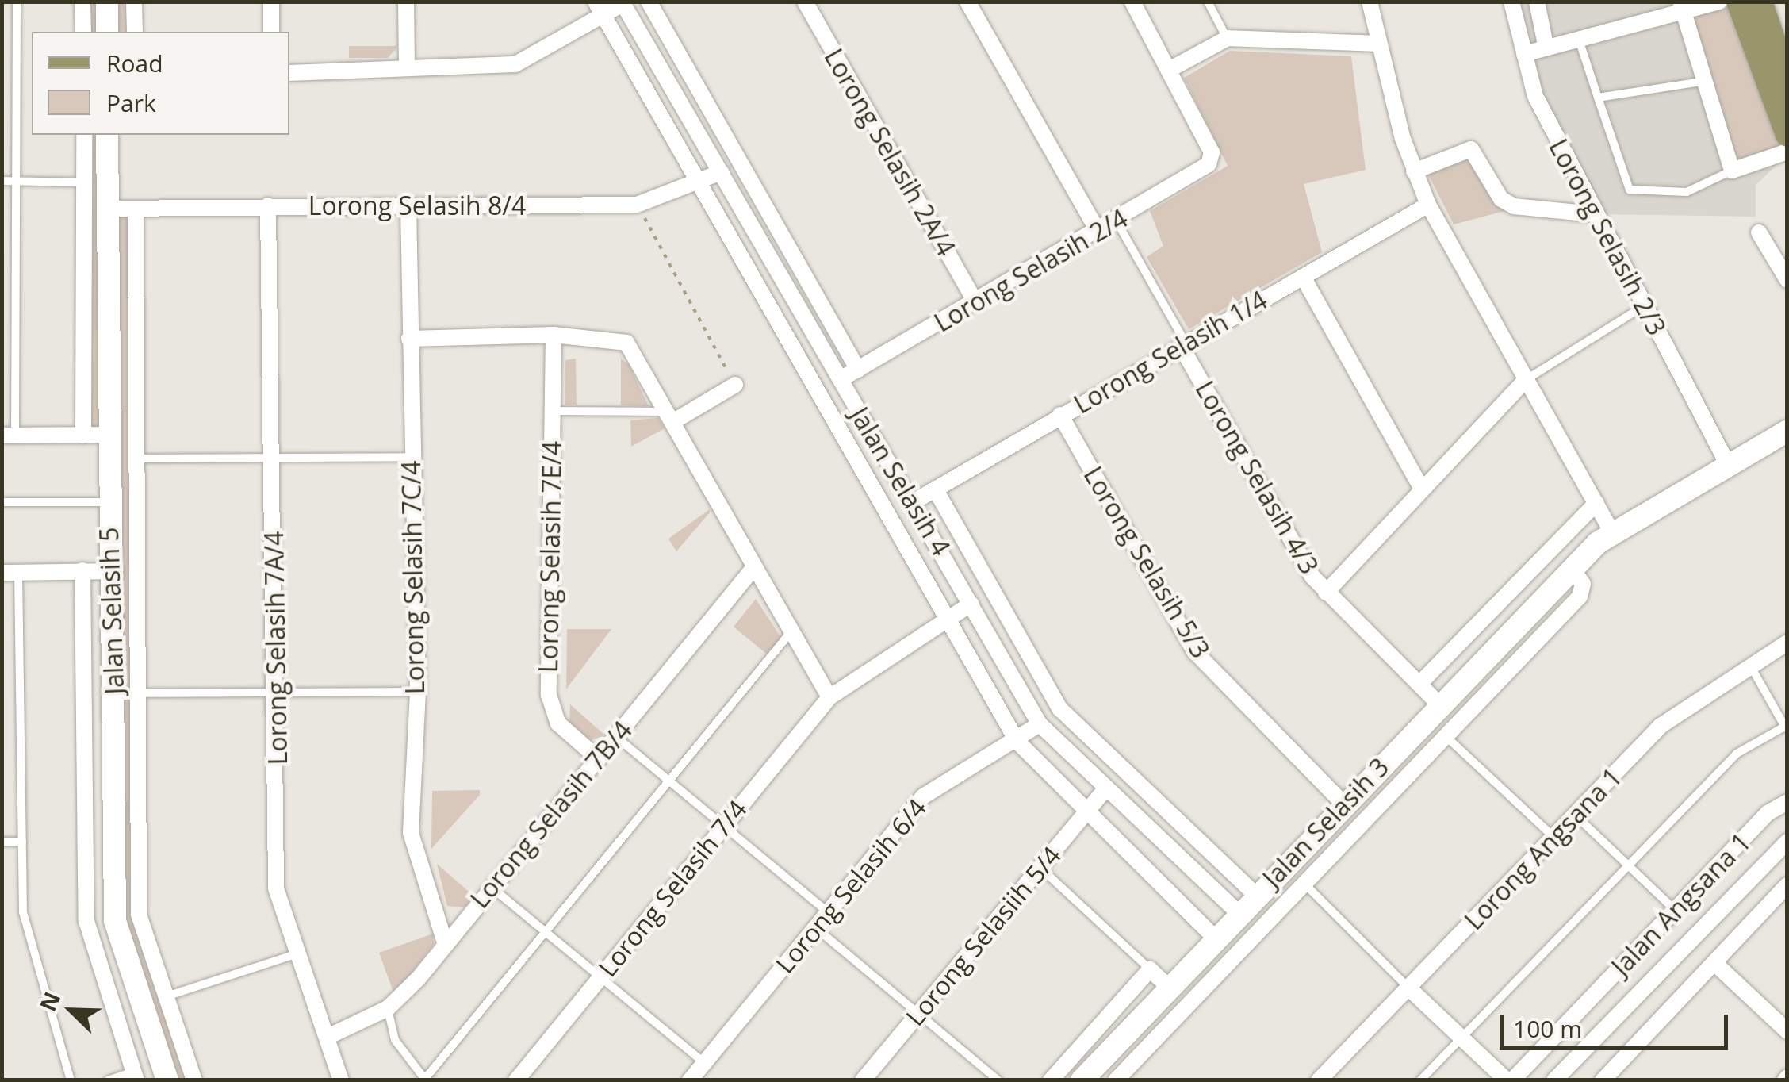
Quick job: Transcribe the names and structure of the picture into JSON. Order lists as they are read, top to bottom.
{
  "streets": {
    "street": [
      "Lorong Selasih 2A/4",
      "Lorong Selasih 8/4",
      "Lorong Selasih 2/3",
      "Lorong Selasih 2/4",
      "Lorong Selasih 1/4",
      "Lorong Selasih 4/3",
      "Jalan Selasih 4",
      "Lorong Selasih 7E/4",
      "Lorong Selasih 5/3",
      "Lorong Selasih 7C/4",
      "Jalan Selasih 5",
      "Lorong Selasih 7A/4",
      "Lorong Selasih 7B/4",
      "Jalan Selasih 3",
      "Lorong Angsana 1",
      "Lorong Selasih 6/4",
      "Lorong Selasih 7/4",
      "Jalan Angsana 1",
      "Lorong Selasiih 5/4"
    ]
  },
  "crossings": [
    ["Lorong Selasih 2A/4", "Lorong Selasih 2/4"],
    ["Lorong Selasih 8/4", "Jalan Selasih 4"],
    ["Lorong Selasih 8/4", "Lorong Selasih 7C/4"],
    ["Lorong Selasih 8/4", "Jalan Selasih 5"],
    ["Lorong Selasih 8/4", "Lorong Selasih 7A/4"],
    ["Lorong Selasih 2/3", "Jalan Selasih 3"],
    ["Lorong Selasih 2/4", "Jalan Selasih 4"],
    ["Lorong Selasih 1/4", "Lorong Selasih 4/3"],
    ["Lorong Selasih 1/4", "Jalan Selasih 4"],
    ["Lorong Selasih 1/4", "Lorong Selasih 5/3"],
    ["Lorong Selasih 4/3", "Jalan Selasih 3"],
    ["Jalan Selasih 4", "Jalan Selasih 3"],
    ["Jalan Selasih 4", "Lorong Selasih 6/4"],
    ["Jalan Selasih 4", "Lorong Selasih 7/4"],
    ["Jalan Selasih 4", "Lorong Selasiih 5/4"],
    ["Lorong Selasih 7E/4", "Lorong Selasih 7B/4"],
    ["Lorong Selasih 5/3", "Jalan Selasih 3"],
    ["Lorong Selasih 7C/4", "Lorong Selasih 7B/4"],
    ["Lorong Selasih 7A/4", "Lorong Selasih 7B/4"]
  ],
  "legend": ["Road", "Park"],
  "scale_bar": "100 m",
  "north": "top left"
}
